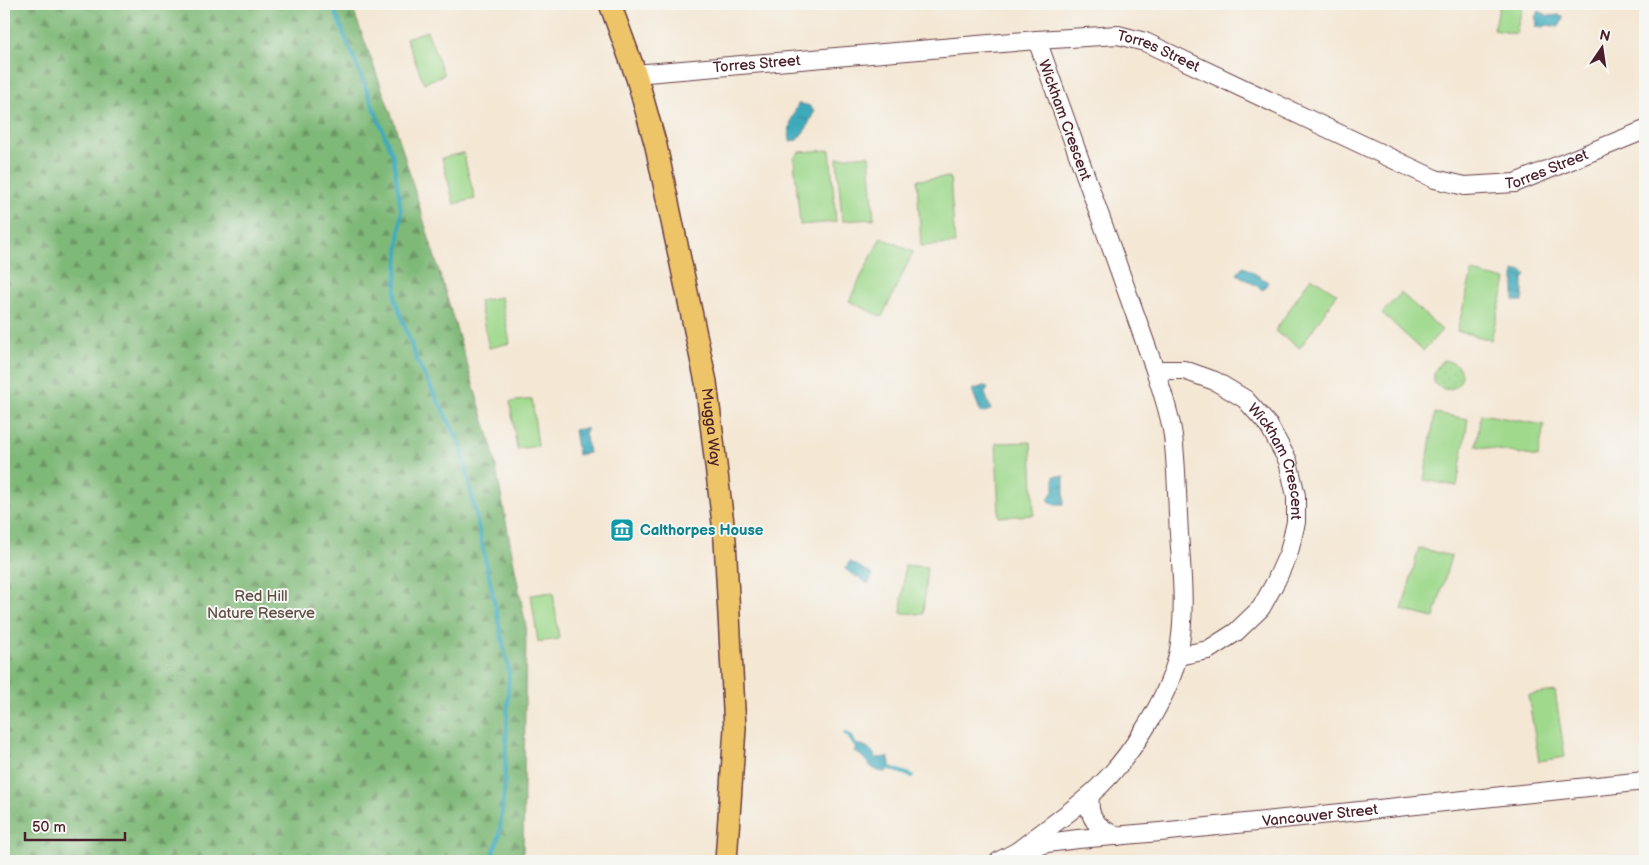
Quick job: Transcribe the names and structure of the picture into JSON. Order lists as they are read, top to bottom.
{
  "streets": {
    "main road": ["Mugga Way"],
    "street": ["Torres Street", "Wickham Crescent", "Vancouver Street"]
  },
  "crossings": [
    ["Torres Street", "Wickham Crescent"],
    ["Torres Street", "Mugga Way"],
    ["Wickham Crescent", "Vancouver Street"]
  ],
  "parks": ["Red Hill Nature Reserve"],
  "places": {
    "museum": ["Calthorpes House"]
  },
  "scale_bar": "50 m",
  "north": "top"
}
